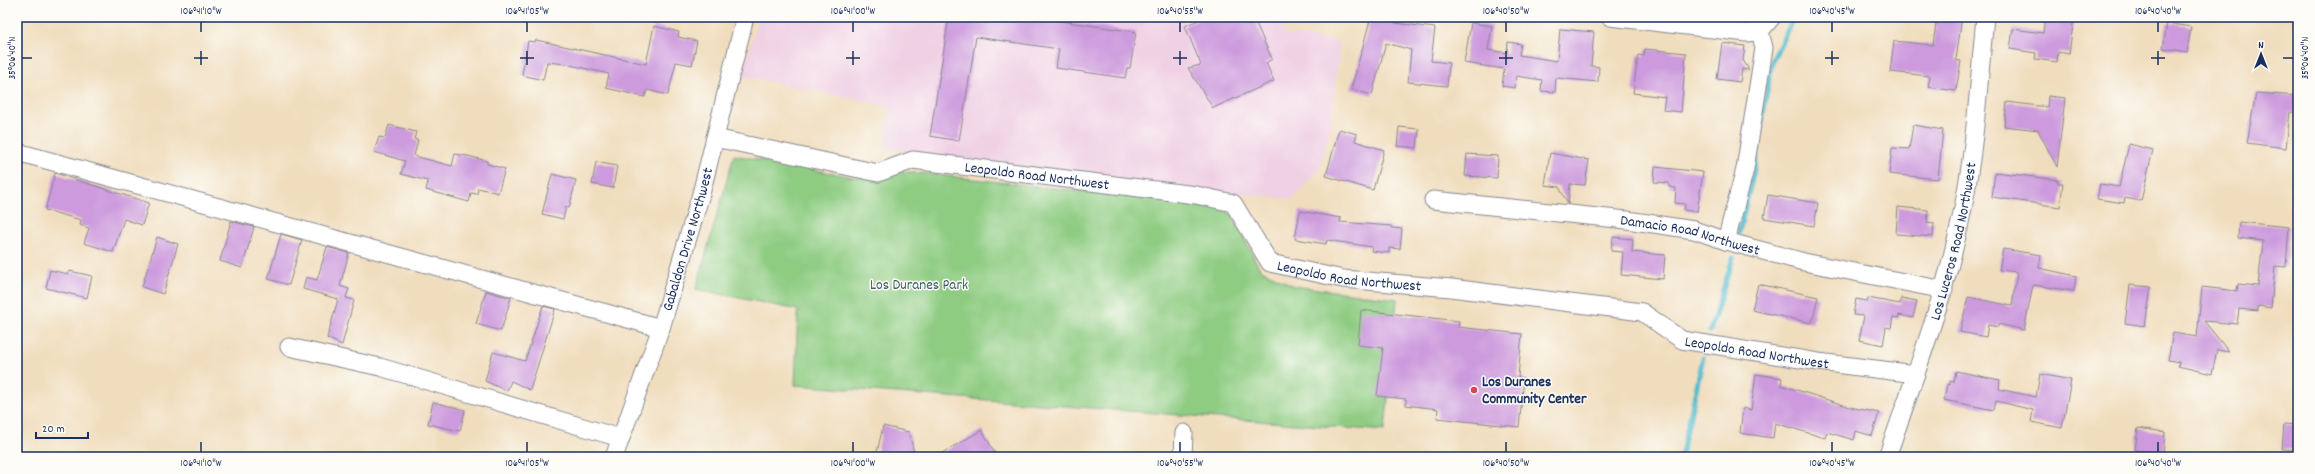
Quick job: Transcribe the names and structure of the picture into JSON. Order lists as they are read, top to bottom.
{
  "streets": {
    "street": [
      "Leopoldo Road Northwest",
      "Damacio Road Northwest",
      "Gabaldon Drive Northwest",
      "Los Luceros Road Northwest"
    ]
  },
  "crossings": [
    ["Leopoldo Road Northwest", "Gabaldon Drive Northwest"],
    ["Leopoldo Road Northwest", "Los Luceros Road Northwest"],
    ["Damacio Road Northwest", "Los Luceros Road Northwest"]
  ],
  "parks": ["Los Duranes Park"],
  "places": ["Los Duranes Community Center"],
  "scale_bar": "20 m",
  "north": "top",
  "coordinates": [
    "106°41'10\"W",
    "106°41'05\"W",
    "106°41'00\"W",
    "106°40'55\"W",
    "106°40'50\"W",
    "106°40'45\"W",
    "106°40'40\"W",
    "35°06'40\"N"
  ]
}
